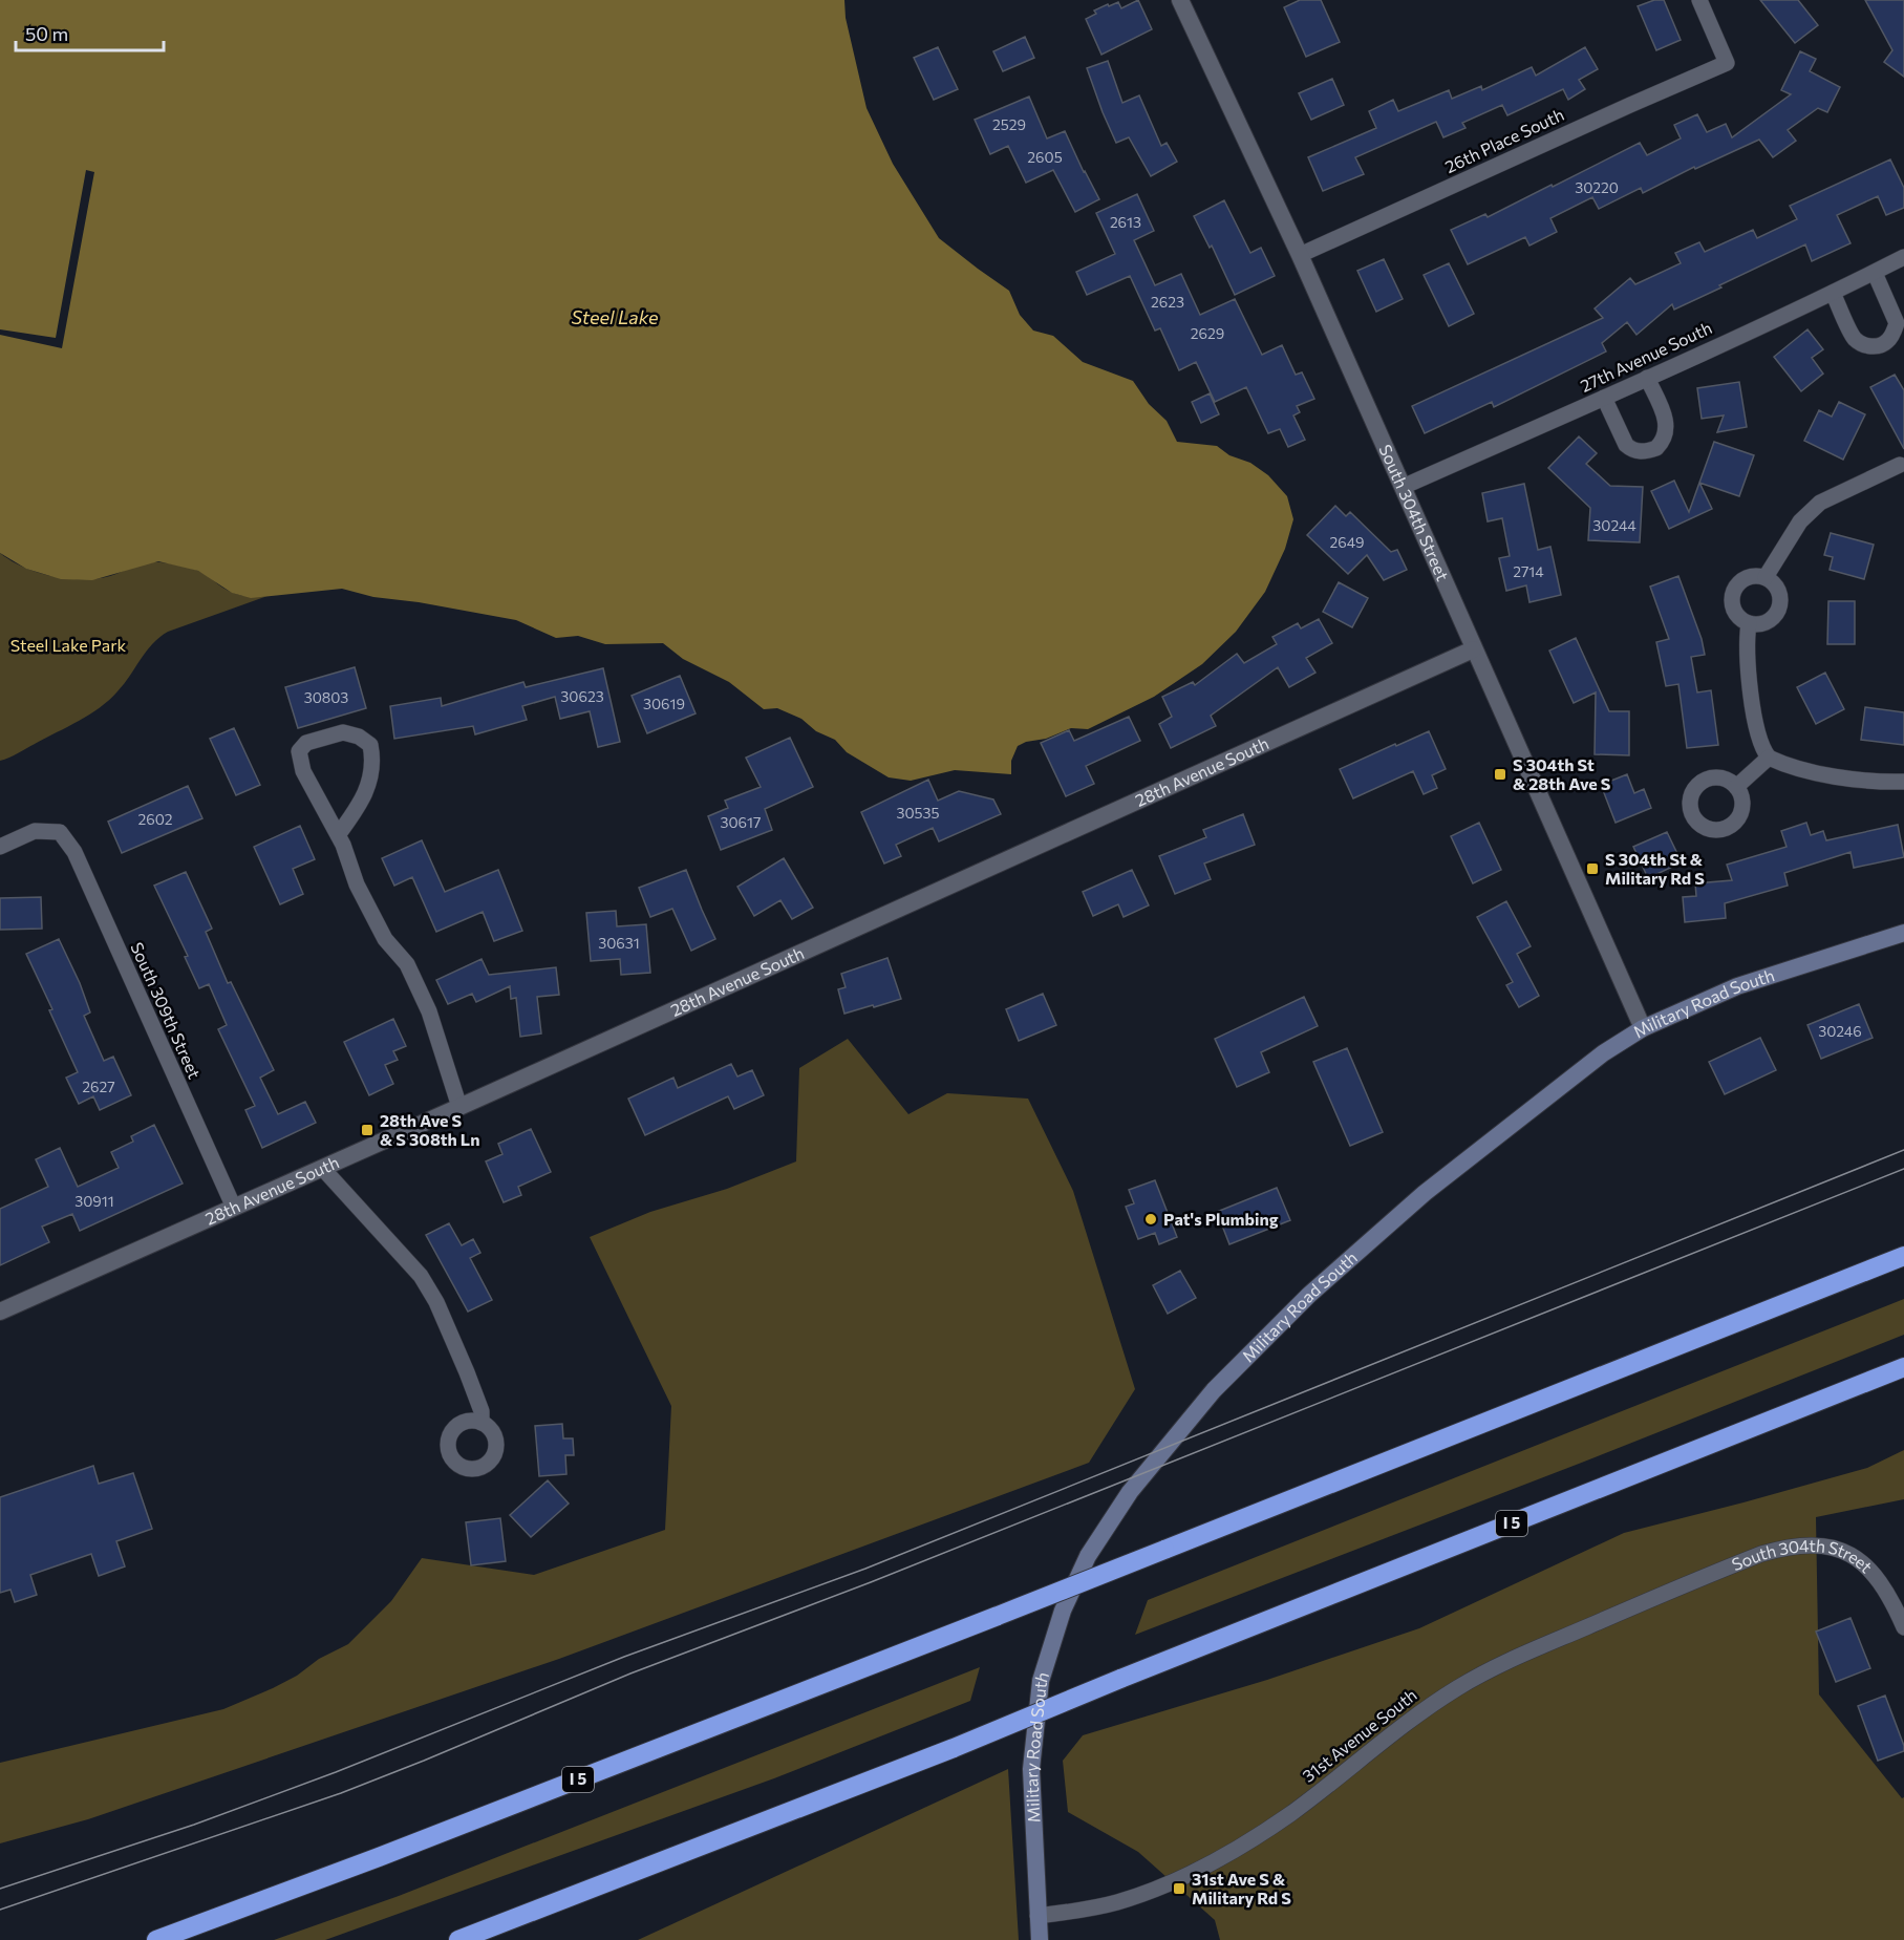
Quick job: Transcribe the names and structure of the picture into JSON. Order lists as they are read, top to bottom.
{
  "streets": {
    "highway": ["I 5"],
    "main road": ["Military Road South"],
    "street": [
      "26th Place South",
      "27th Avenue South",
      "South 304th Street",
      "28th Avenue South",
      "South 309th Street",
      "31st Avenue South"
    ]
  },
  "crossings": [
    ["26th Place South", "South 304th Street"],
    ["27th Avenue South", "South 304th Street"],
    ["South 304th Street", "28th Avenue South"],
    ["South 304th Street", "Military Road South"],
    ["South 304th Street", "31st Avenue South"],
    ["28th Avenue South", "South 309th Street"],
    ["Military Road South", "31st Avenue South"]
  ],
  "water": ["Steel Lake"],
  "parks": ["Steel Lake Park"],
  "places": {
    "transit": [
      "S 304th St & 28th Ave S",
      "S 304th St & Military Rd S",
      "28th Ave S & S 308th Ln",
      "31st Ave S & Military Rd S"
    ],
    "other": ["Pat's Plumbing"]
  },
  "house_numbers": [
    "2529",
    "2605",
    "30220",
    "2613",
    "2623",
    "2629",
    "30244",
    "2649",
    "2714",
    "30623",
    "30803",
    "30619",
    "30535",
    "2602",
    "30617",
    "30631",
    "30246",
    "2627",
    "30911"
  ],
  "scale_bar": "50 m"
}
